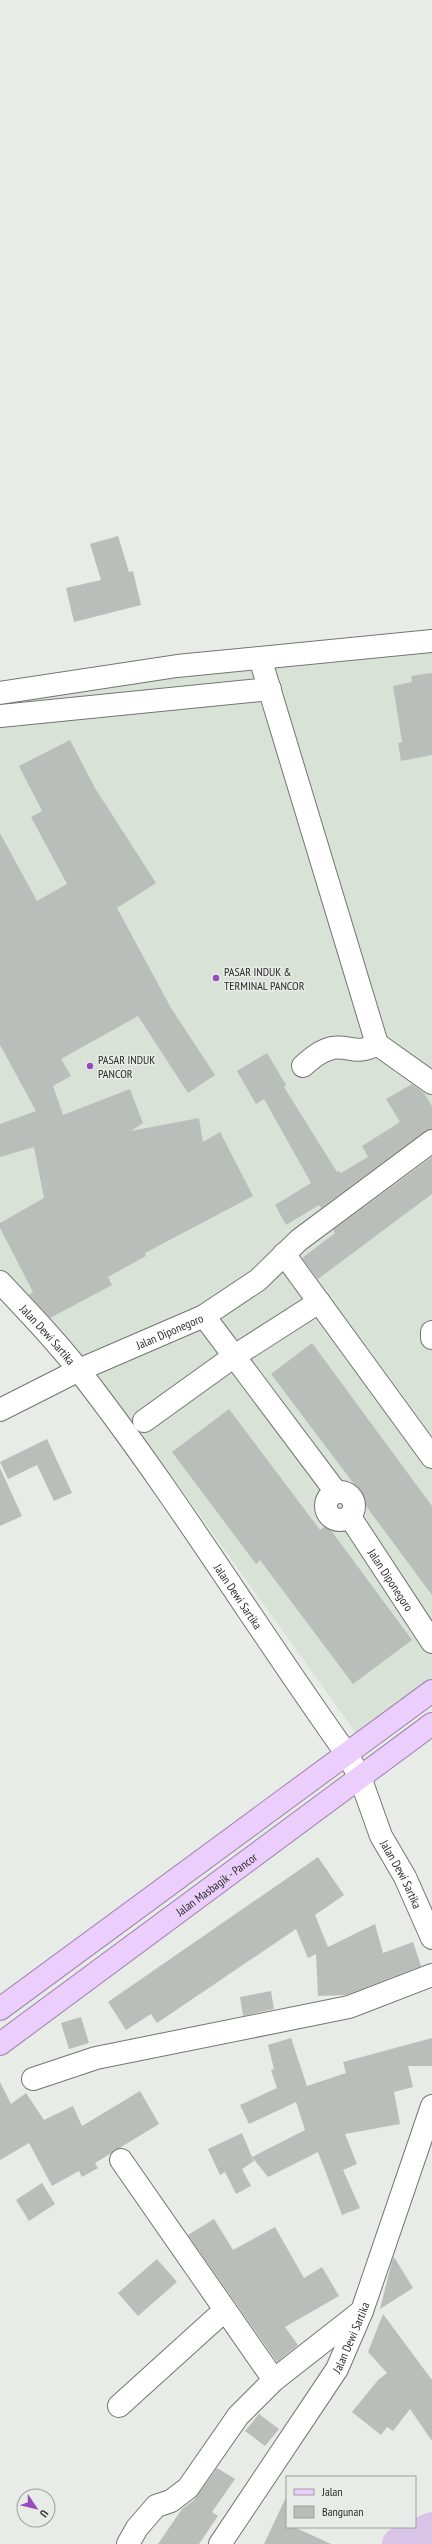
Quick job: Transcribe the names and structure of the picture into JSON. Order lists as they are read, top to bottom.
{
  "streets": {
    "main road": ["Jalan Masbagik - Pancor"],
    "street": ["Jalan Diponegoro", "Jalan Dewi Sartika"]
  },
  "crossings": [
    ["Jalan Diponegoro", "Jalan Dewi Sartika"],
    ["Jalan Dewi Sartika", "Jalan Masbagik - Pancor"]
  ],
  "places": ["PASAR INDUK & TERMINAL PANCOR", "PASAR INDUK PANCOR"],
  "legend": ["Jalan", "Bangunan"],
  "north": "bottom right"
}
